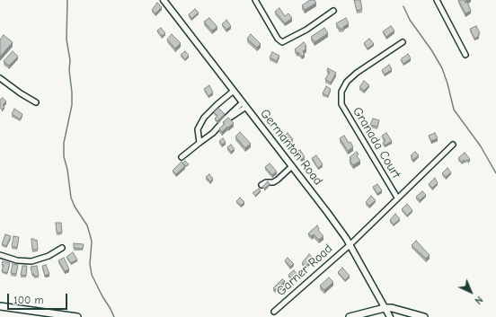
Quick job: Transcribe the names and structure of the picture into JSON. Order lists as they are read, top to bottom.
{
  "streets": {
    "main road": ["Germanton Road"],
    "street": ["Granada Court", "Garner Road"]
  },
  "crossings": [
    ["Granada Court", "Garner Road"],
    ["Germanton Road", "Garner Road"]
  ],
  "scale_bar": "100 m",
  "north": "bottom right"
}
